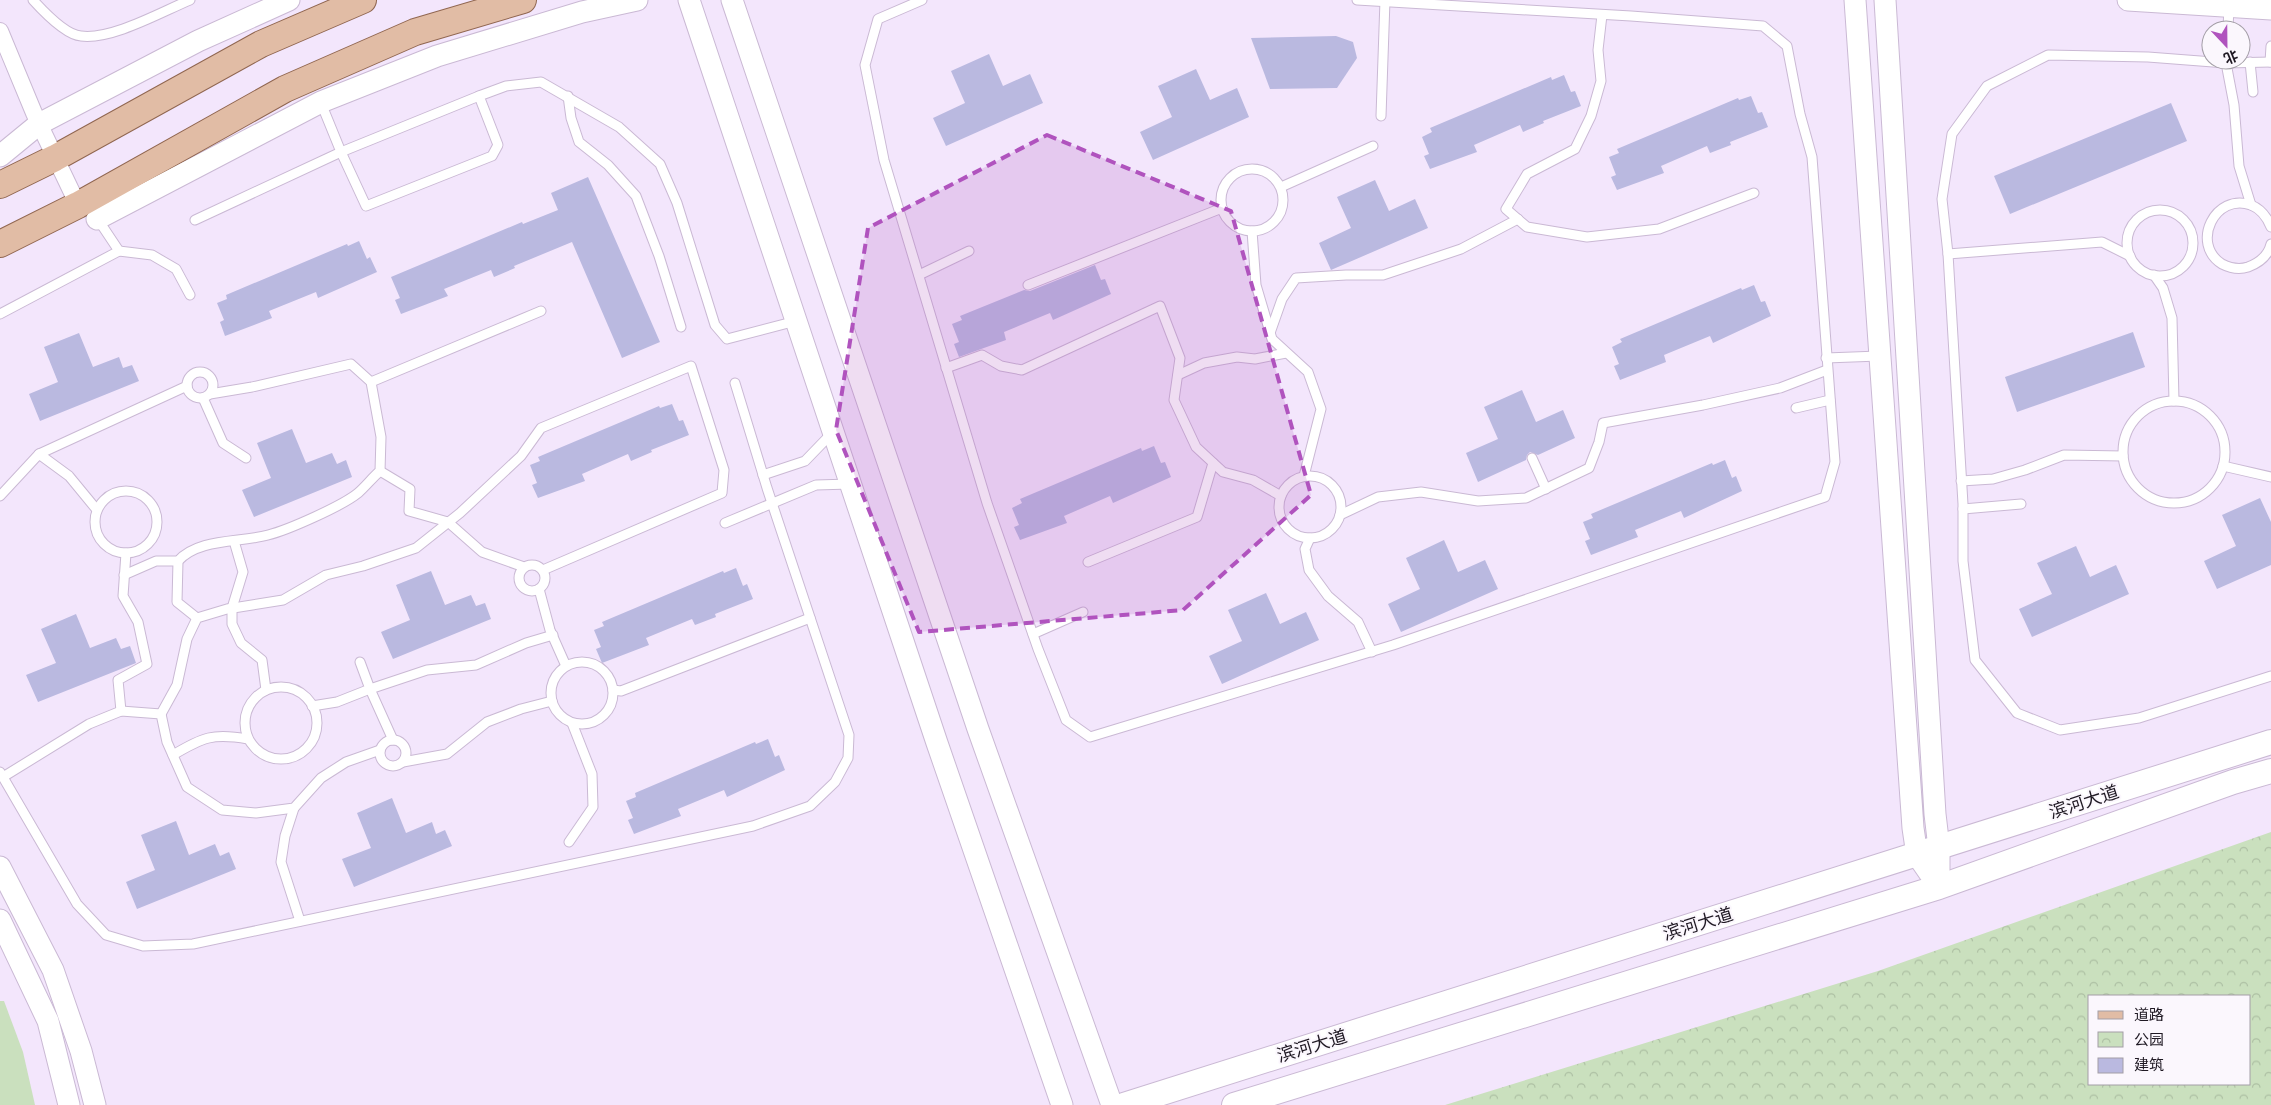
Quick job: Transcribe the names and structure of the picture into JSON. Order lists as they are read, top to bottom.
{
  "streets": {
    "main road": ["滨河大道"]
  },
  "legend": ["道路", "公园", "建筑"],
  "north": "bottom"
}
